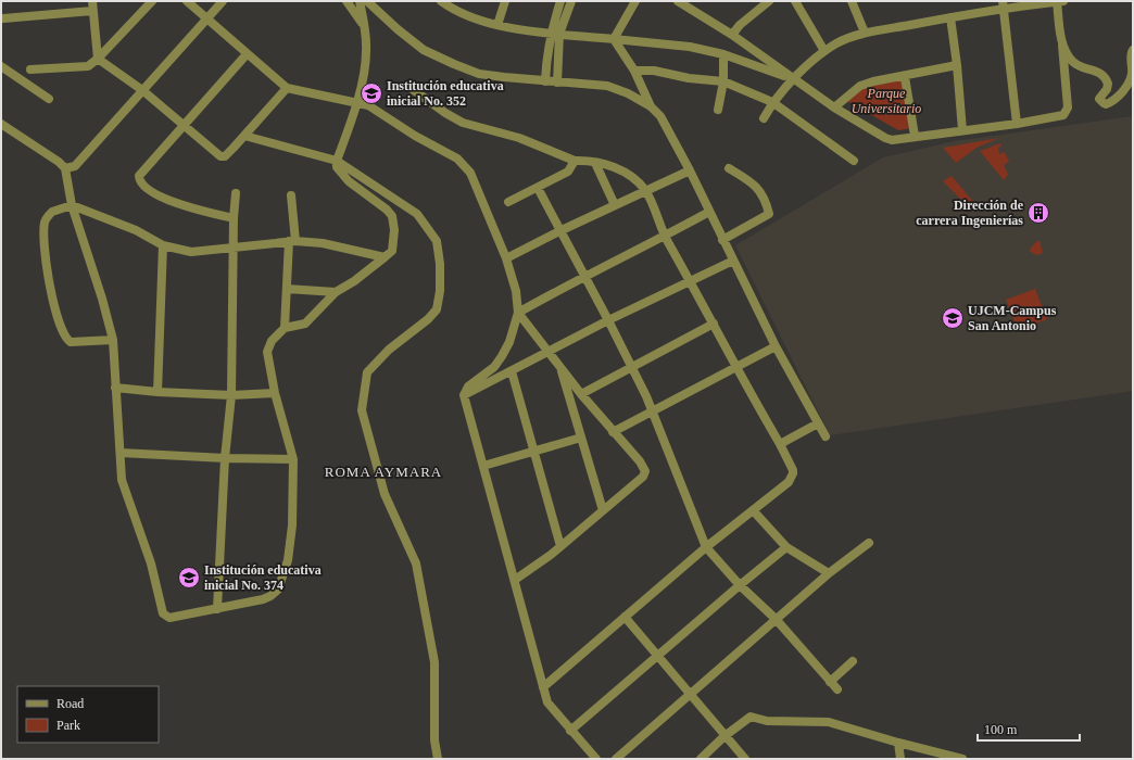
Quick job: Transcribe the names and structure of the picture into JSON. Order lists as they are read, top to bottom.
{
  "districts": ["ROMA AYMARA"],
  "parks": ["Parque Universitario"],
  "places": {
    "school or university": ["Institución educativa inicial No. 352", "UJCM-Campus San Antonio", "Institución educativa inicial No. 374"],
    "building": ["Dirección de carrera Ingenierías"]
  },
  "legend": ["Road", "Park"],
  "scale_bar": "100 m"
}
